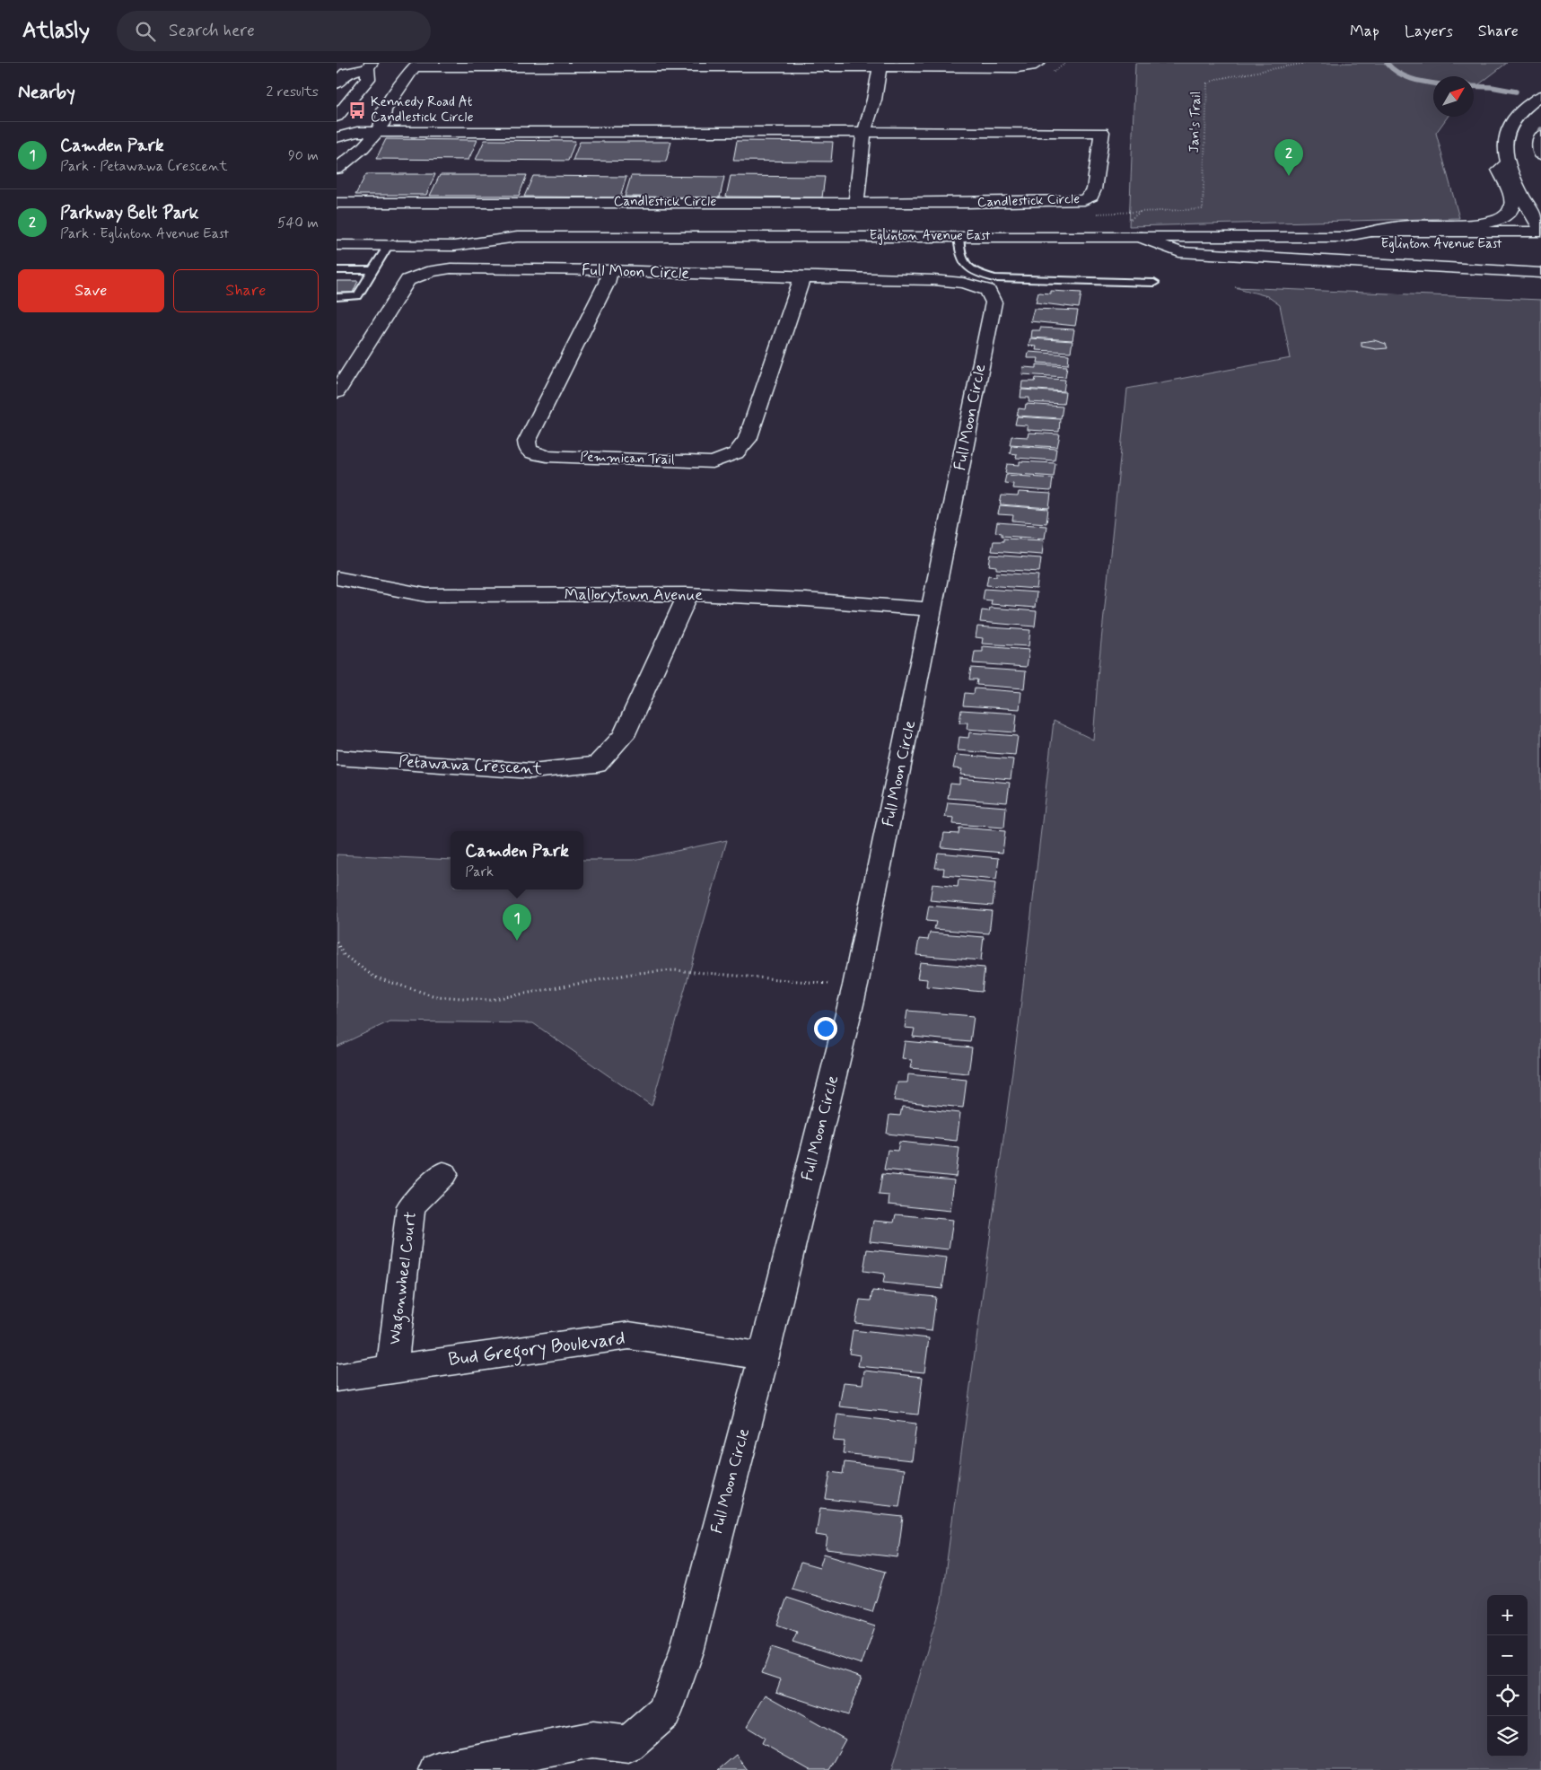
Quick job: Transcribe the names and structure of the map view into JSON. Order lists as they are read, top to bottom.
{
  "streets": {
    "main road": [
      "Candlestick Circle",
      "Eglinton Avenue East",
      "Full Moon Circle",
      "Pemmican Trail",
      "Mallorytown Avenue",
      "Petawawa Crescent",
      "Wagonwheel Court",
      "Bud Gregory Boulevard"
    ],
    "path": ["Jan's Trail"]
  },
  "crossings": [
    ["Full Moon Circle", "Pemmican Trail"],
    ["Full Moon Circle", "Mallorytown Avenue"],
    ["Full Moon Circle", "Bud Gregory Boulevard"],
    ["Mallorytown Avenue", "Petawawa Crescent"],
    ["Wagonwheel Court", "Bud Gregory Boulevard"]
  ],
  "places": {
    "bus stop": ["Kennedy Road At Candlestick Circle"]
  },
  "north": "top right",
  "page": {
    "header": "Atlasly",
    "search": "Search here",
    "nav": ["Map", "Layers", "Share"],
    "heading": ["Nearby", "2 results"],
    "list": [
      {
        "mark": "1",
        "name": "Camden Park",
        "note": "Park · Petawawa Crescent",
        "value": "90 m"
      },
      {
        "mark": "2",
        "name": "Parkway Belt Park",
        "note": "Park · Eglinton Avenue East",
        "value": "540 m"
      }
    ],
    "pins": ["2", "1"],
    "buttons": ["Save", "Share"],
    "popup": ["Camden Park", "Park"],
    "map_buttons": ["+", "−"]
  }
}
